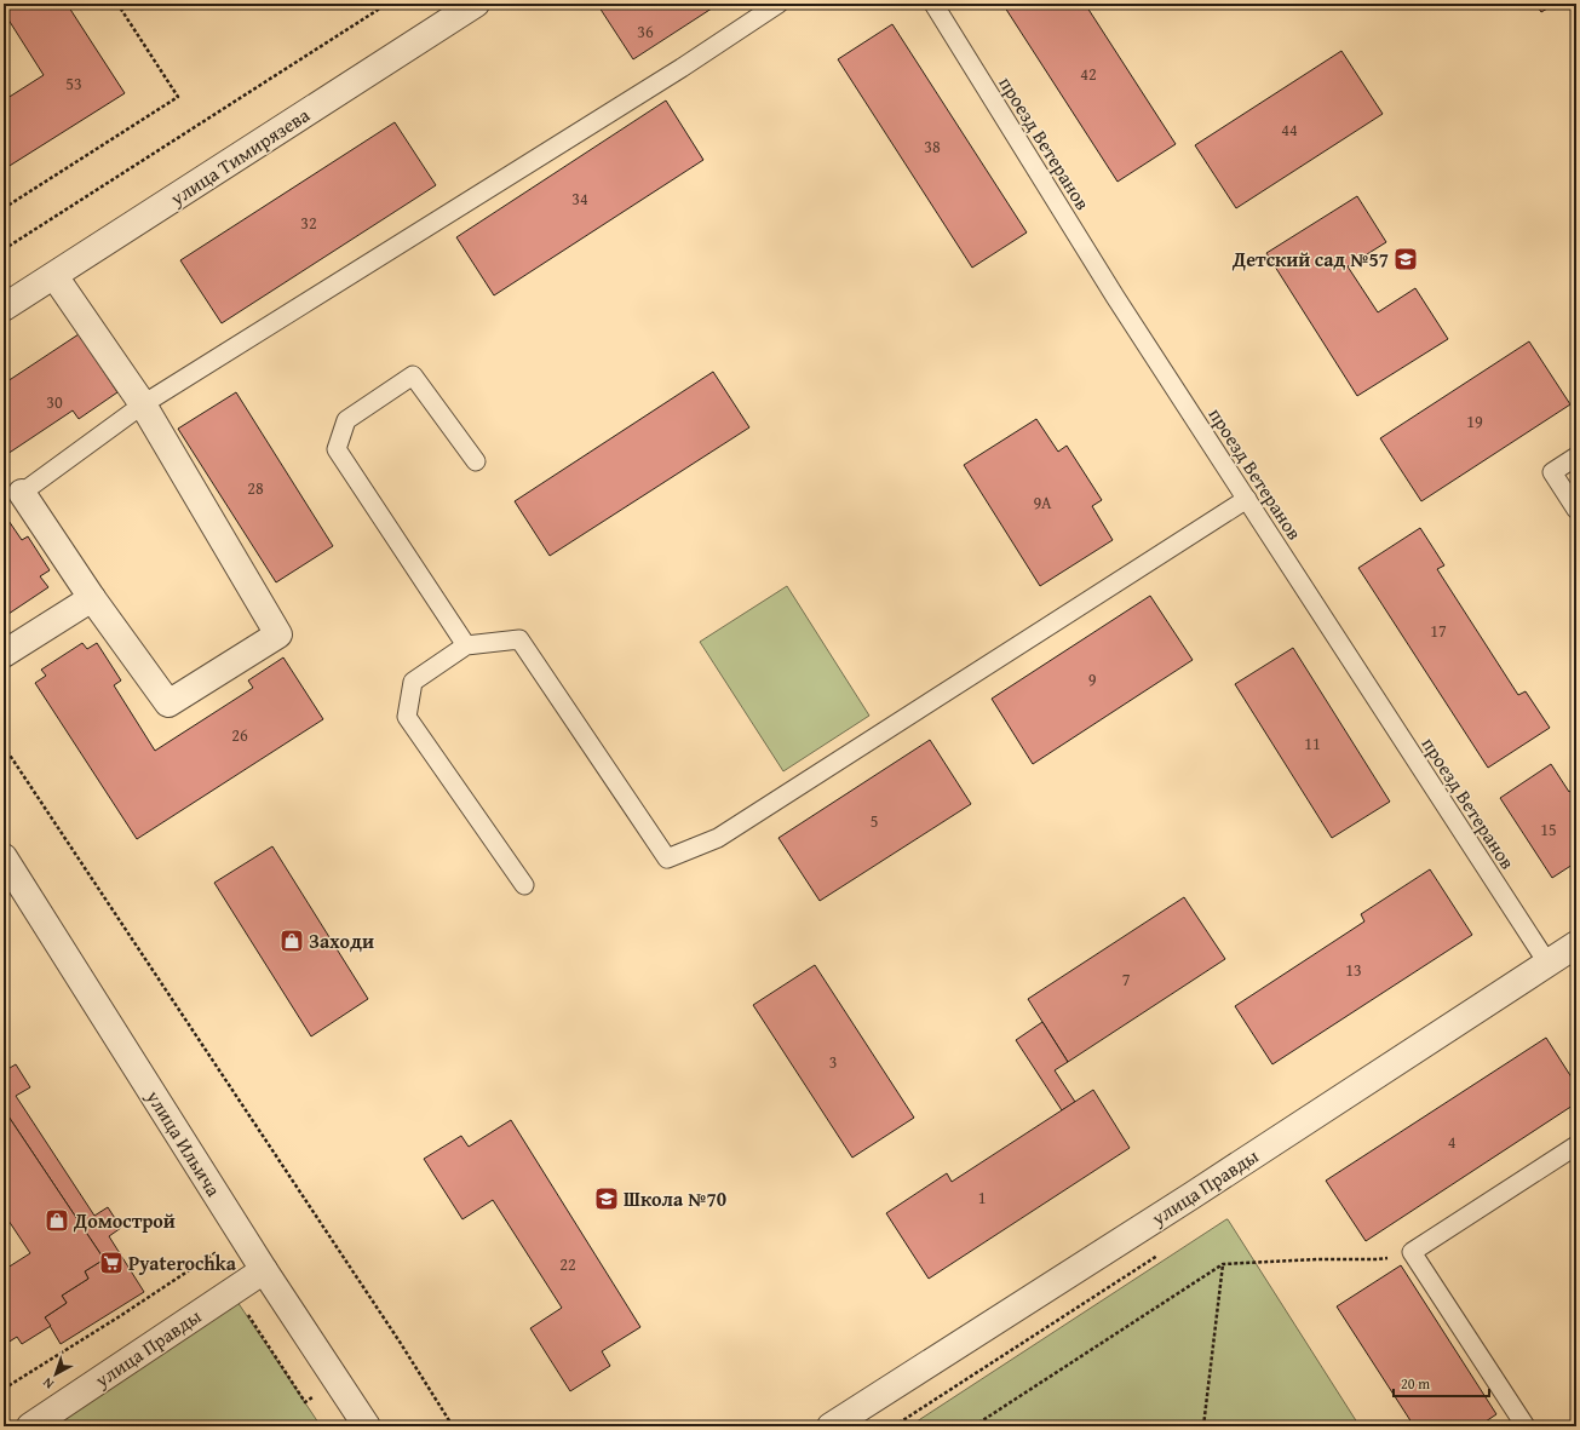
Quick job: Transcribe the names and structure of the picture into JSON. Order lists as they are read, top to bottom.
{
  "streets": {
    "street": ["улица Тимирязева", "улица Ильича", "улица Правды"],
    "lane": ["проезд Ветеранов"]
  },
  "crossings": [
    ["проезд Ветеранов", "улица Правды"],
    ["улица Ильича", "улица Правды"]
  ],
  "places": {
    "school or university": ["Детский сад №57", "Школа №70"],
    "shop": ["Заходи", "Домострой"],
    "supermarket": ["Pyaterochka"]
  },
  "house_numbers": [
    "36",
    "42",
    "53",
    "44",
    "38",
    "34",
    "32",
    "30",
    "19",
    "28",
    "9А",
    "17",
    "9",
    "26",
    "11",
    "5",
    "15",
    "13",
    "7",
    "3",
    "4",
    "1",
    "22"
  ],
  "scale_bar": "20 m",
  "north": "bottom left"
}
